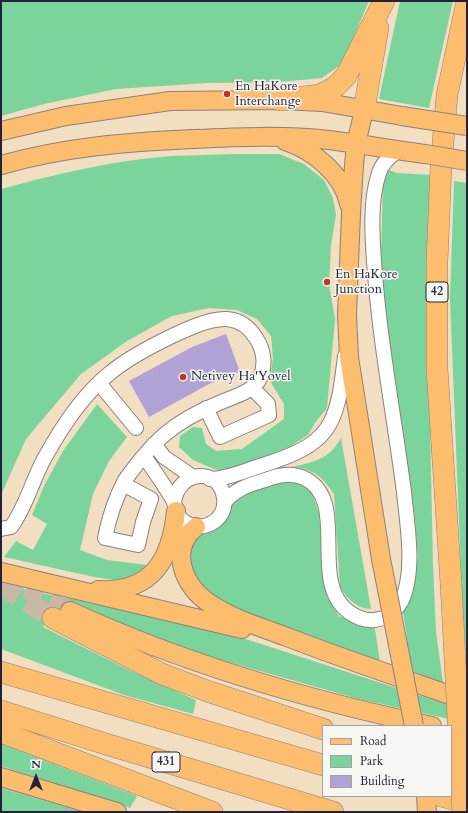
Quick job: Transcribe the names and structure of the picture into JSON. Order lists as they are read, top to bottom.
{
  "streets": {
    "highway": ["42", "431"]
  },
  "places": ["En HaKore Interchange", "En HaKore Junction", "Netivey Ha'Yovel"],
  "legend": ["Road", "Park", "Building"],
  "north": "top"
}
